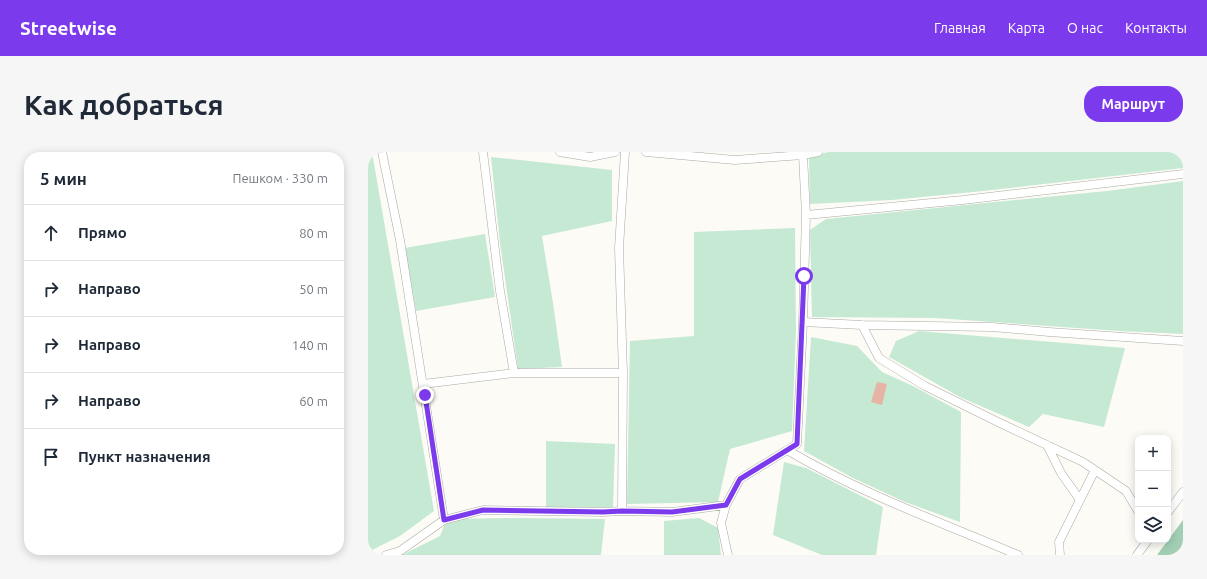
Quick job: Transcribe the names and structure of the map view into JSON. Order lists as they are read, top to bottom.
{
  "page": {
    "header": "Streetwise",
    "nav": [
      "Главная",
      "Карта",
      "О нас",
      "Контакты"
    ],
    "buttons": "Маршрут",
    "title": "Как добраться",
    "heading": ["5 мин", "Пешком · 330 m"],
    "list": [
      ["Прямо", "80 m"],
      ["Направо", "50 m"],
      ["Направо", "140 m"],
      ["Направо", "60 m"],
      "Пункт назначения"
    ],
    "map_buttons": ["+", "−"]
  }
}
